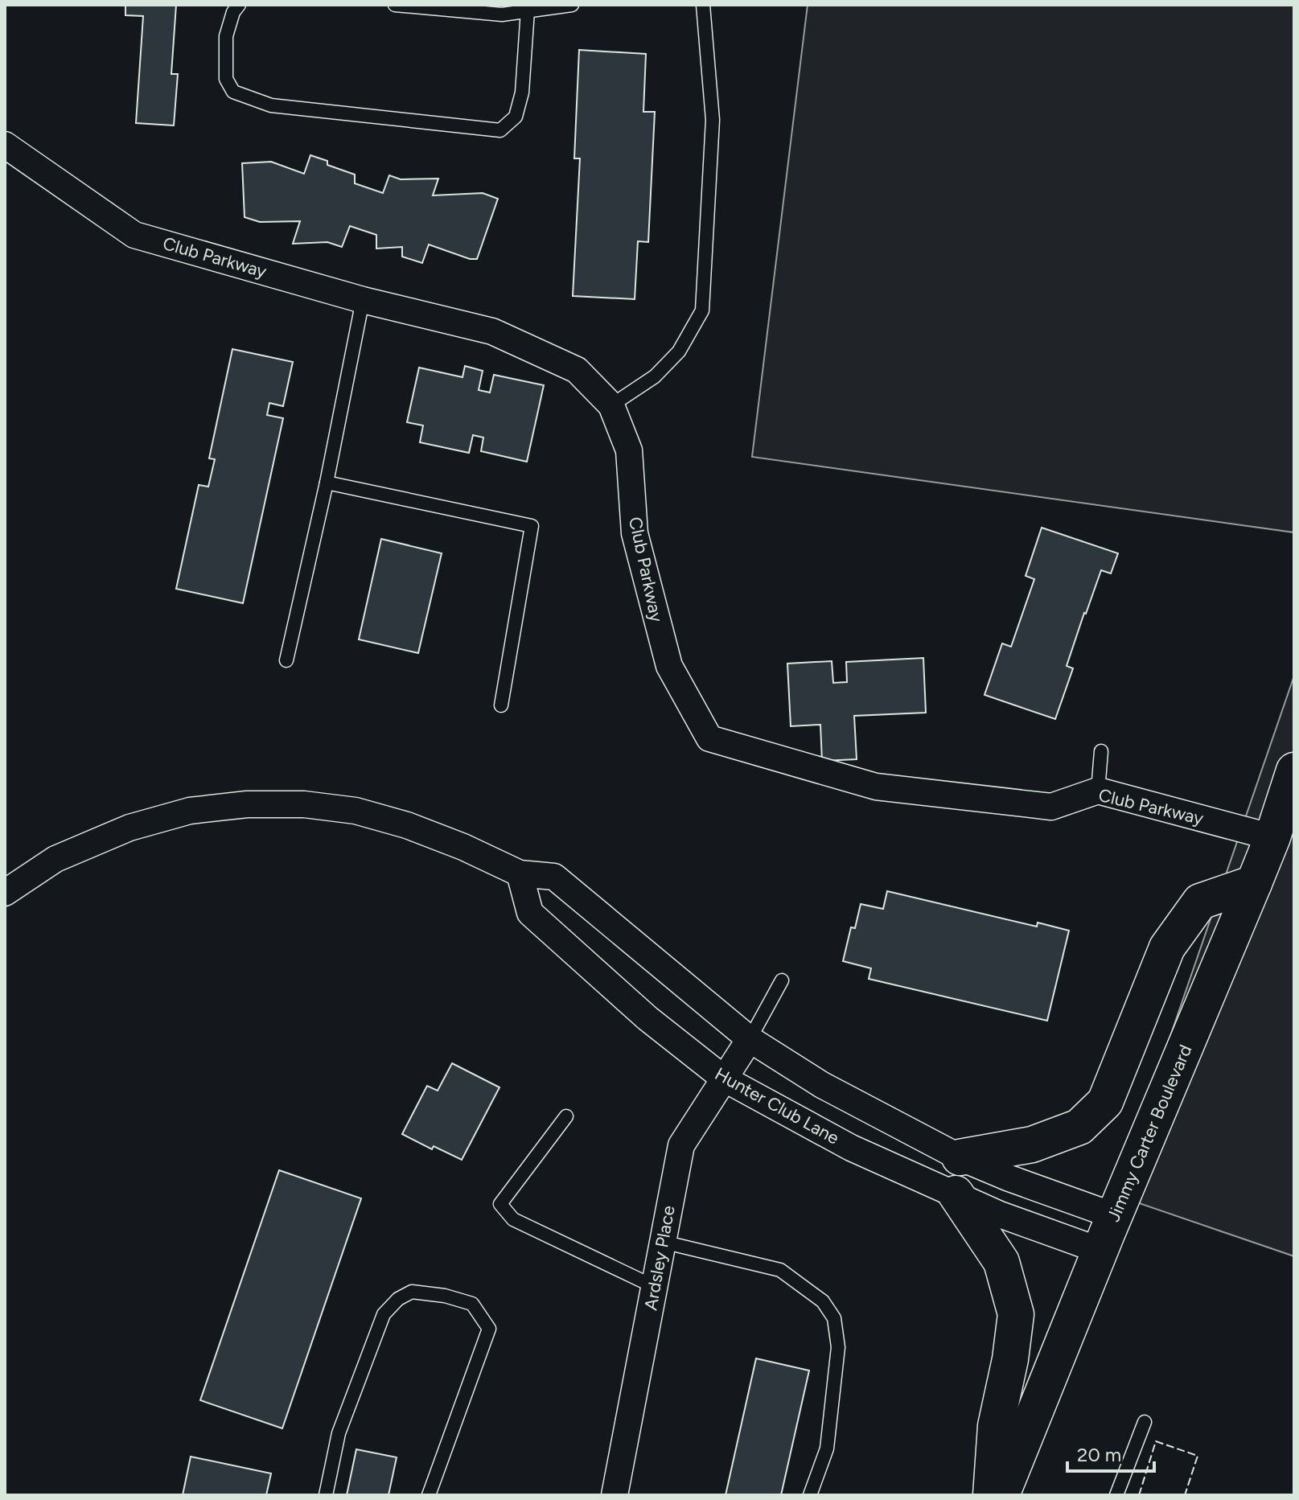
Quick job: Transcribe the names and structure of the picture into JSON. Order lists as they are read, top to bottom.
{
  "streets": {
    "main road": ["Jimmy Carter Boulevard"],
    "street": ["Club Parkway", "Hunter Club Lane", "Ardsley Place"]
  },
  "crossings": [
    ["Club Parkway", "Jimmy Carter Boulevard"],
    ["Hunter Club Lane", "Jimmy Carter Boulevard"],
    ["Hunter Club Lane", "Ardsley Place"]
  ],
  "scale_bar": "20 m"
}
